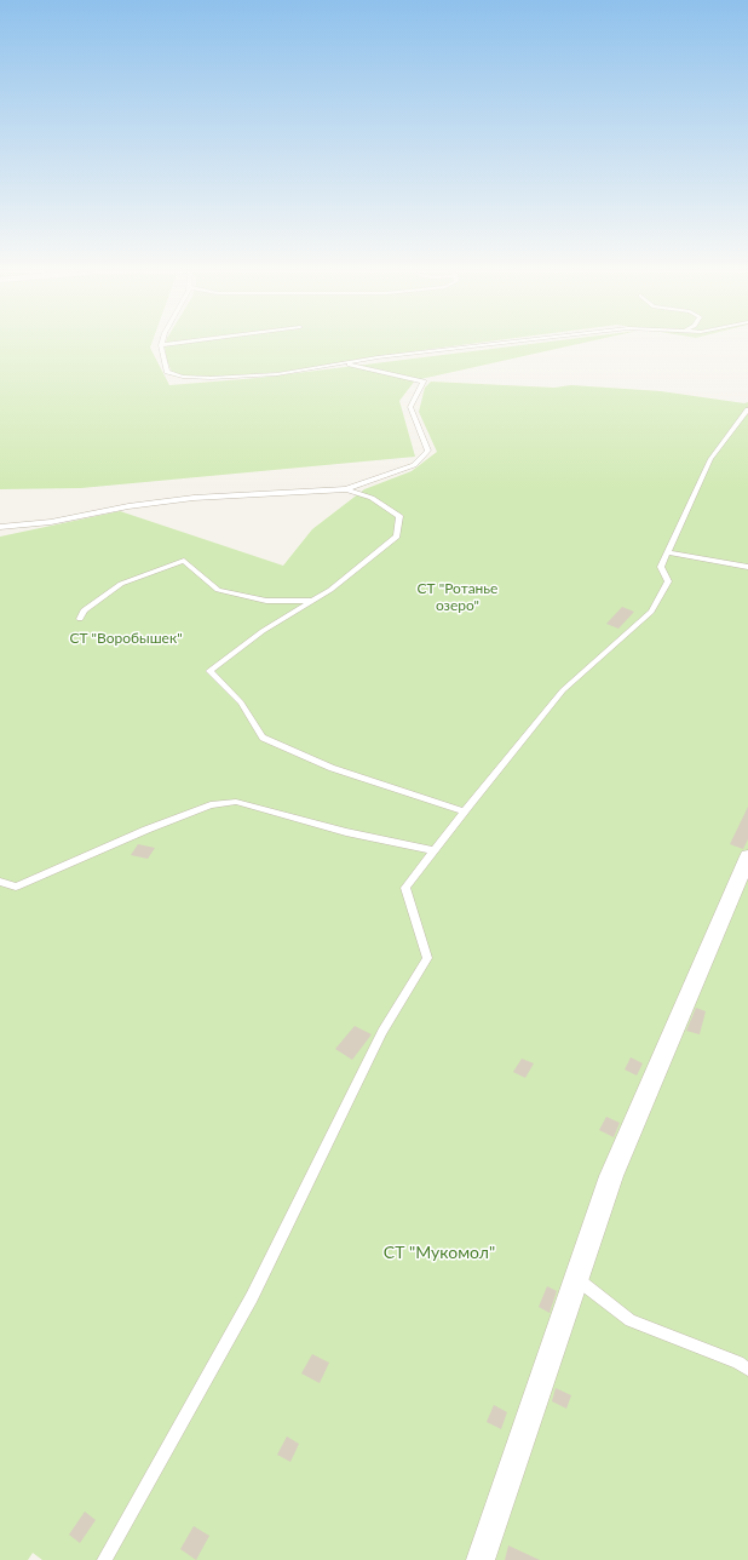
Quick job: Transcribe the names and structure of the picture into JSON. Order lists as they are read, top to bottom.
{
  "parks": ["СТ \"Ротанье озеро\"", "СТ \"Воробышек\"", "СТ \"Мукомол\""]
}
